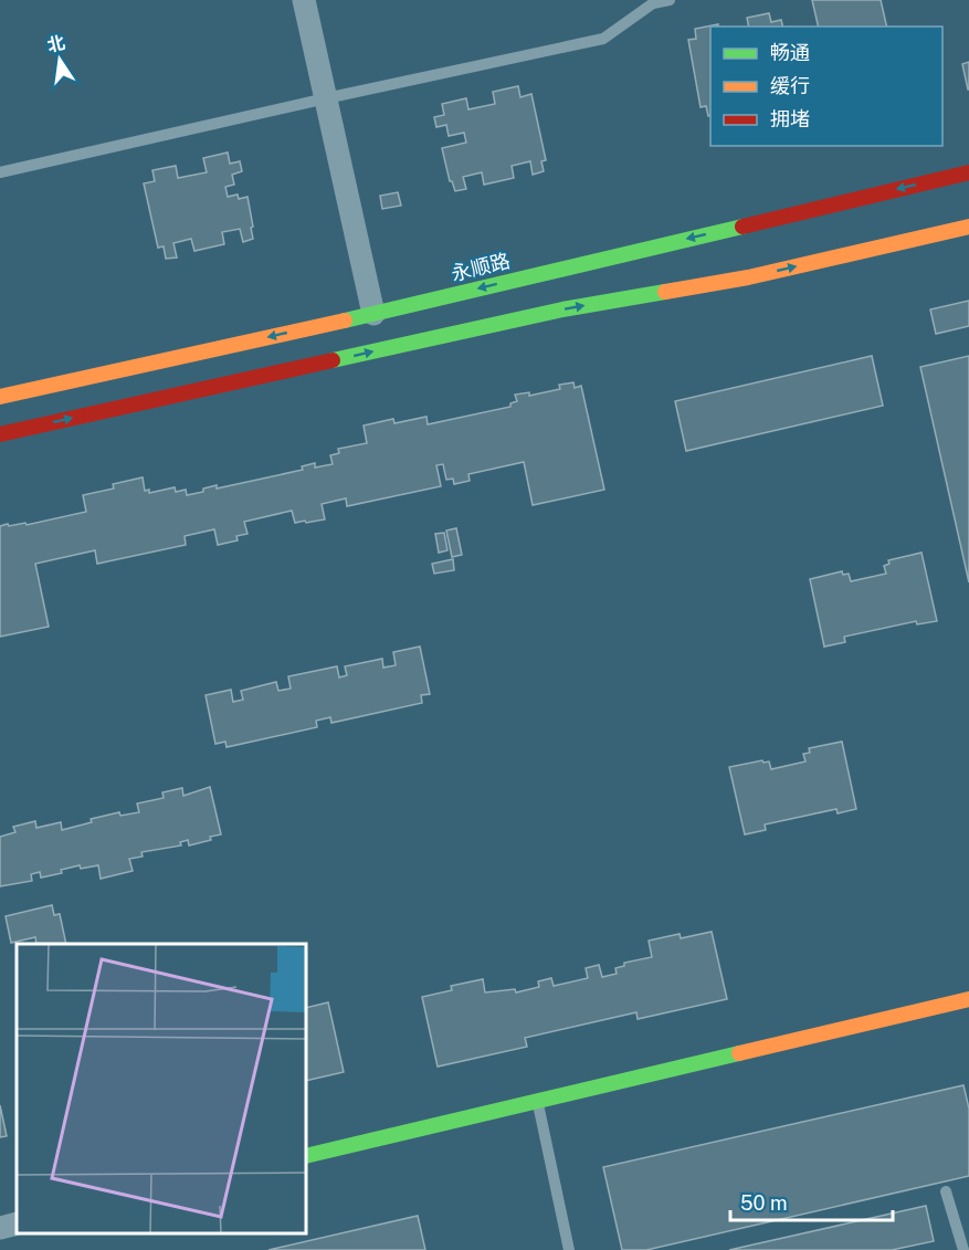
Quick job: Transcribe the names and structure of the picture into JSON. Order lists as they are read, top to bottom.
{
  "streets": {
    "main road": ["永顺路"]
  },
  "legend": ["畅通", "缓行", "拥堵"],
  "scale_bar": "50 m",
  "north": "top"
}
